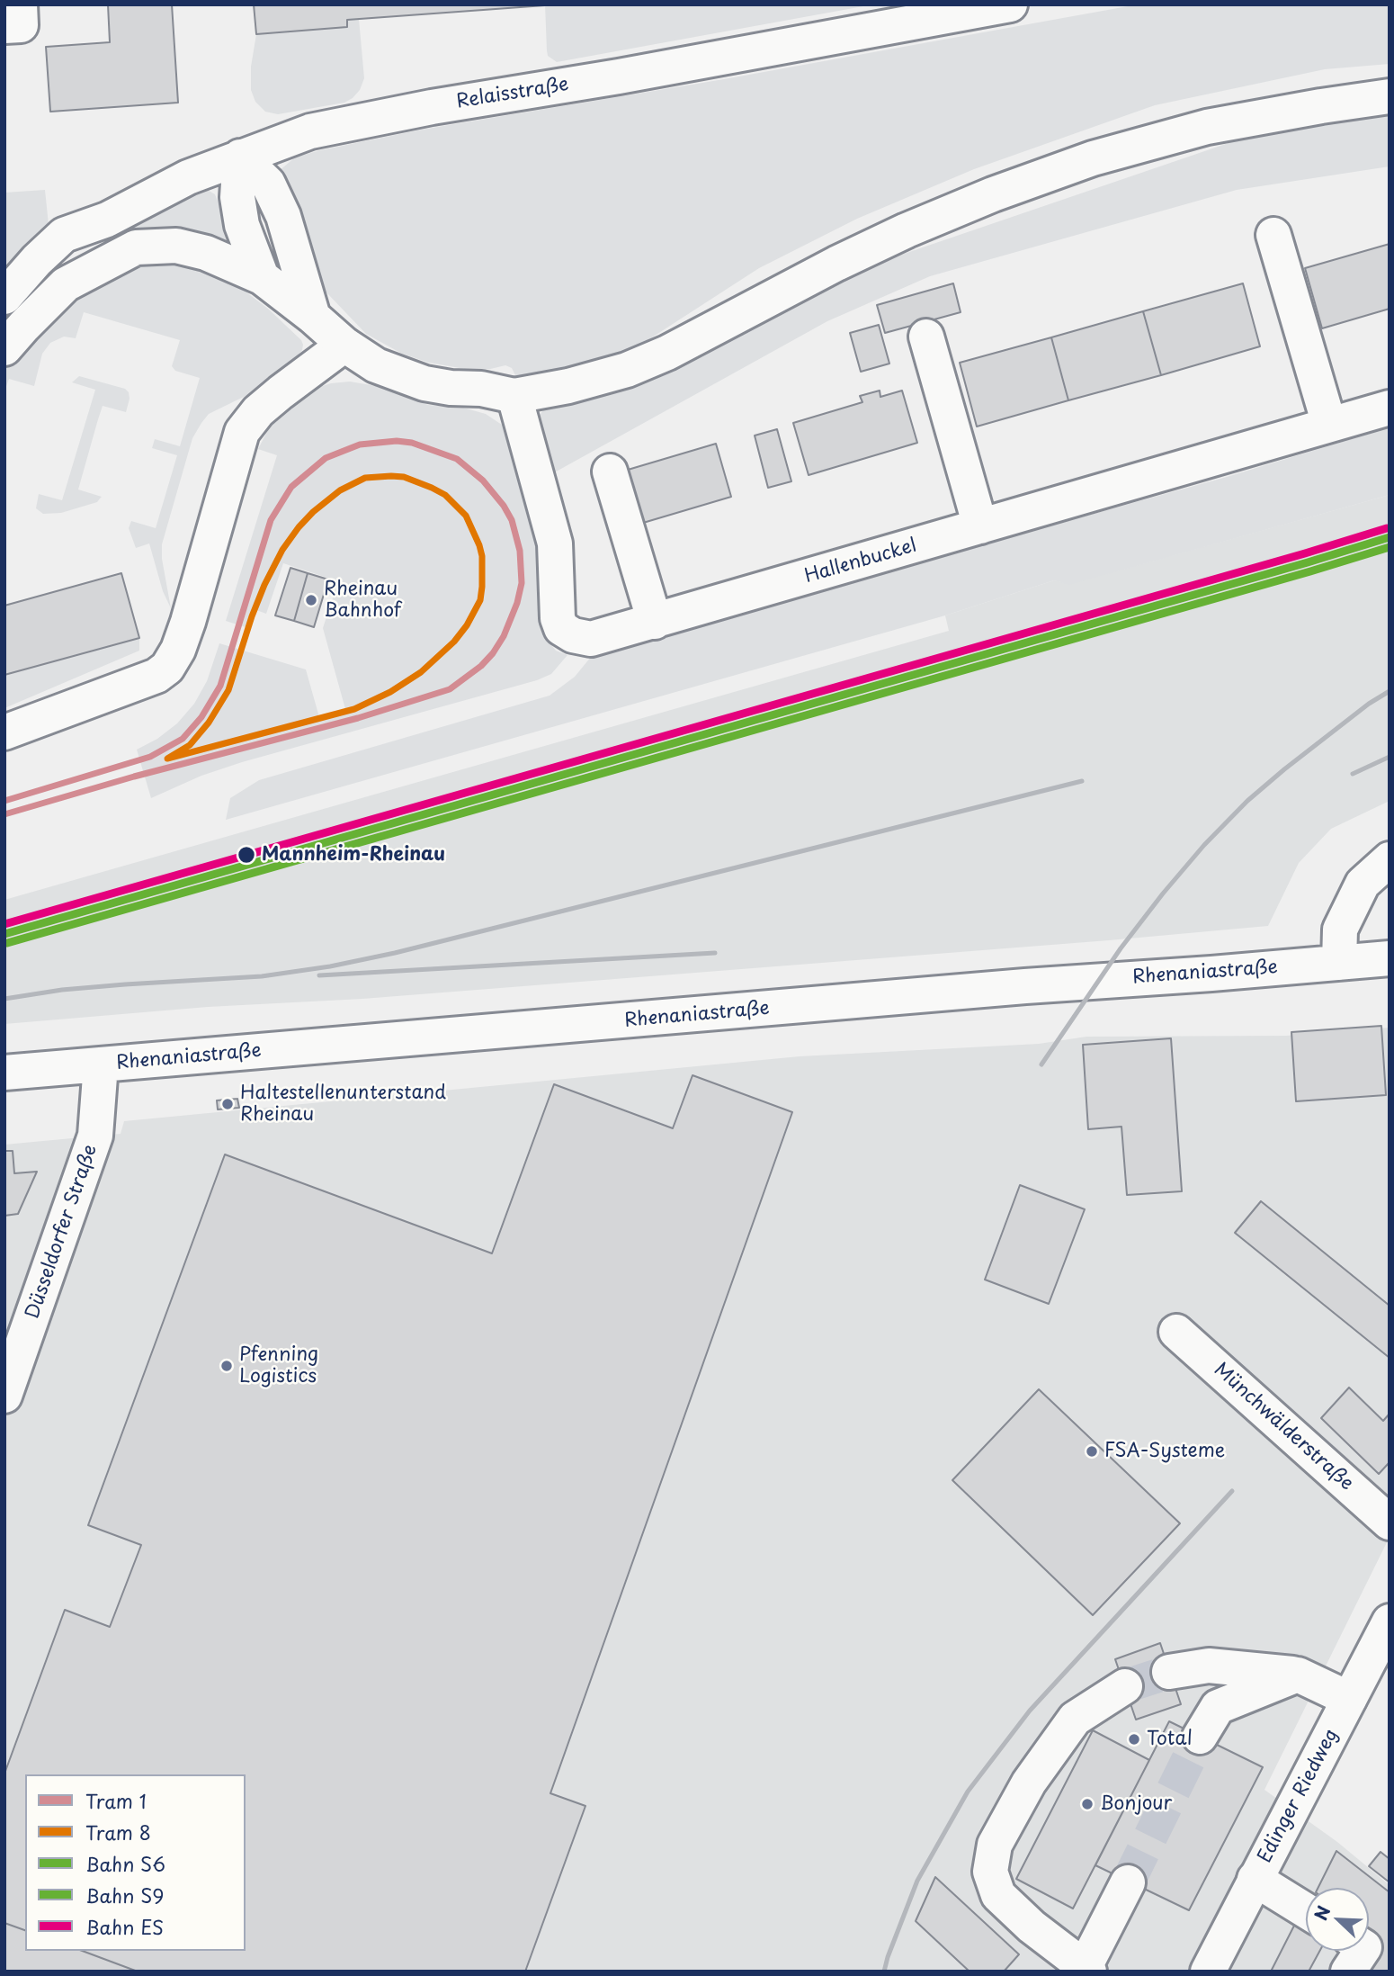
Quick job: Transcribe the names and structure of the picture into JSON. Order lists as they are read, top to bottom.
{
  "streets": {
    "main road": [
      "Relaisstraße",
      "Hallenbuckel",
      "Rhenaniastraße",
      "Düsseldorfer Straße",
      "Münchwälderstraße",
      "Edinger Riedweg"
    ]
  },
  "crossings": [
    ["Relaisstraße", "Hallenbuckel"],
    ["Rhenaniastraße", "Düsseldorfer Straße"]
  ],
  "places": [
    "Rheinau Bahnhof",
    "Mannheim-Rheinau",
    "Haltestellenunterstand Rheinau",
    "Pfenning Logistics",
    "FSA-Systeme",
    "Total",
    "Bonjour"
  ],
  "lines": [
    "tram line 1",
    "tram line 8",
    "rail line ES",
    "rail line S6",
    "rail line S9"
  ],
  "legend": [
    "Tram 1",
    "Tram 8",
    "Bahn S6",
    "Bahn S9",
    "Bahn ES"
  ],
  "north": "top left"
}
